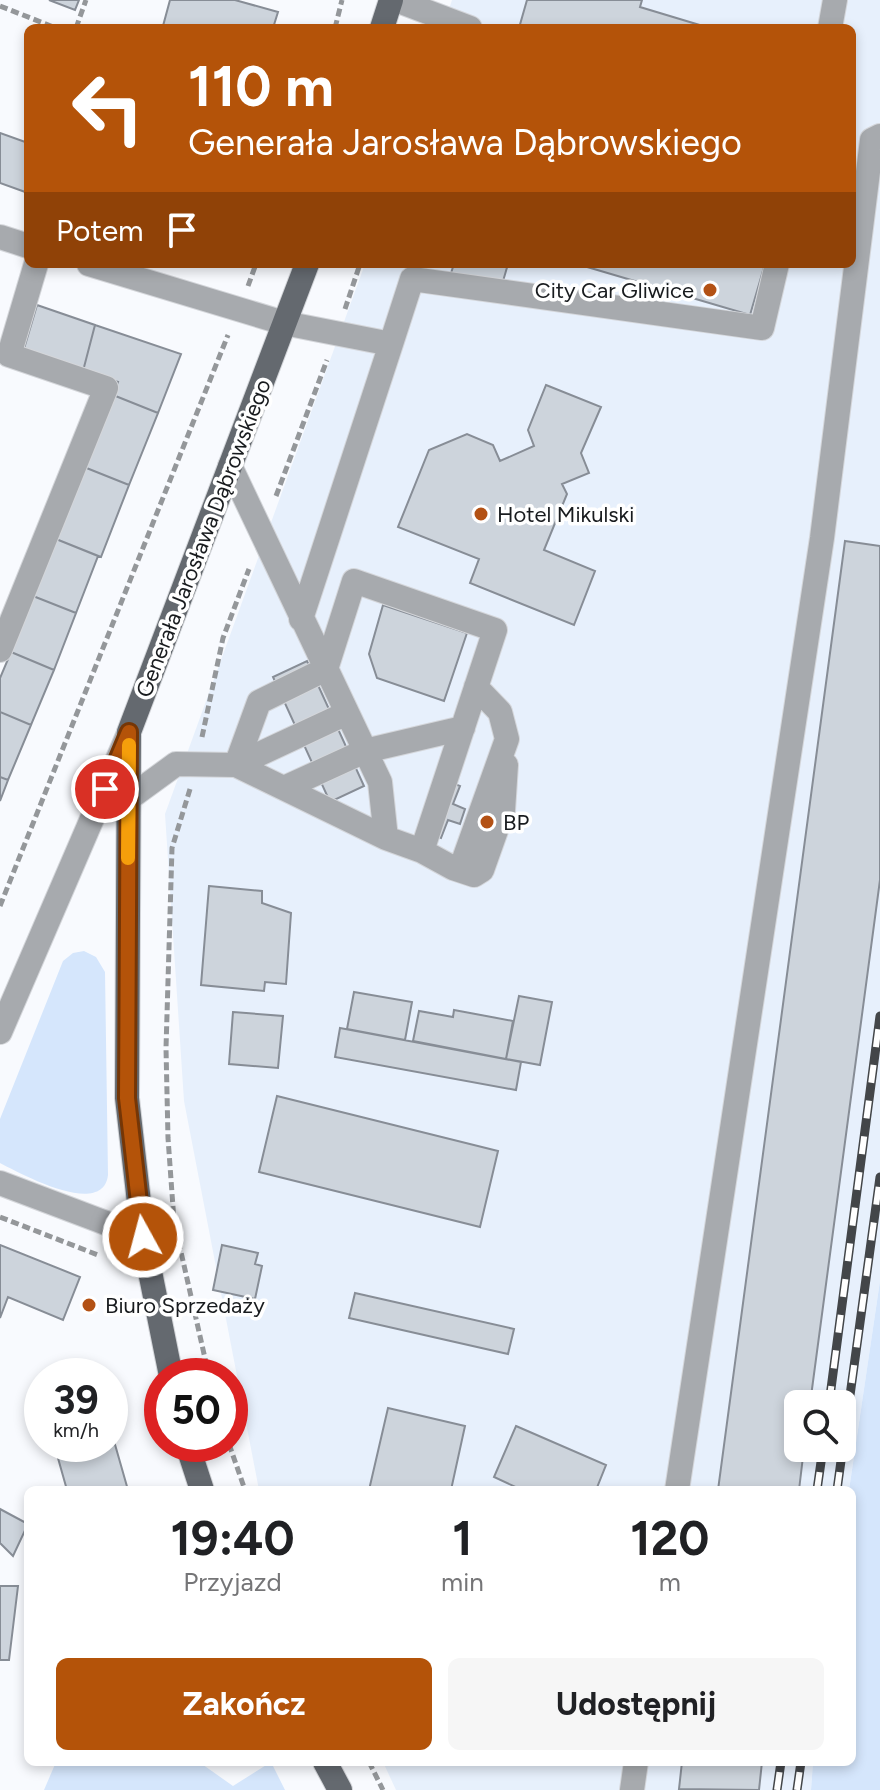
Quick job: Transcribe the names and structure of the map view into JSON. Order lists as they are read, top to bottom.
{
  "streets": {
    "main road": ["Generała Jarosława Dąbrowskiego"]
  },
  "places": [
    "City Car Gliwice",
    "Hotel Mikulski",
    "BP",
    "Biuro Sprzedaży"
  ],
  "page": {
    "turn": ["110 m", "Generała Jarosława Dąbrowskiego"],
    "then": "Potem",
    "speed": "39 km/h",
    "limit": "50",
    "eta": [
      "19:40",
      "Przyjazd",
      "1",
      "min",
      "120",
      "m"
    ],
    "buttons": ["Zakończ", "Udostępnij"]
  }
}
